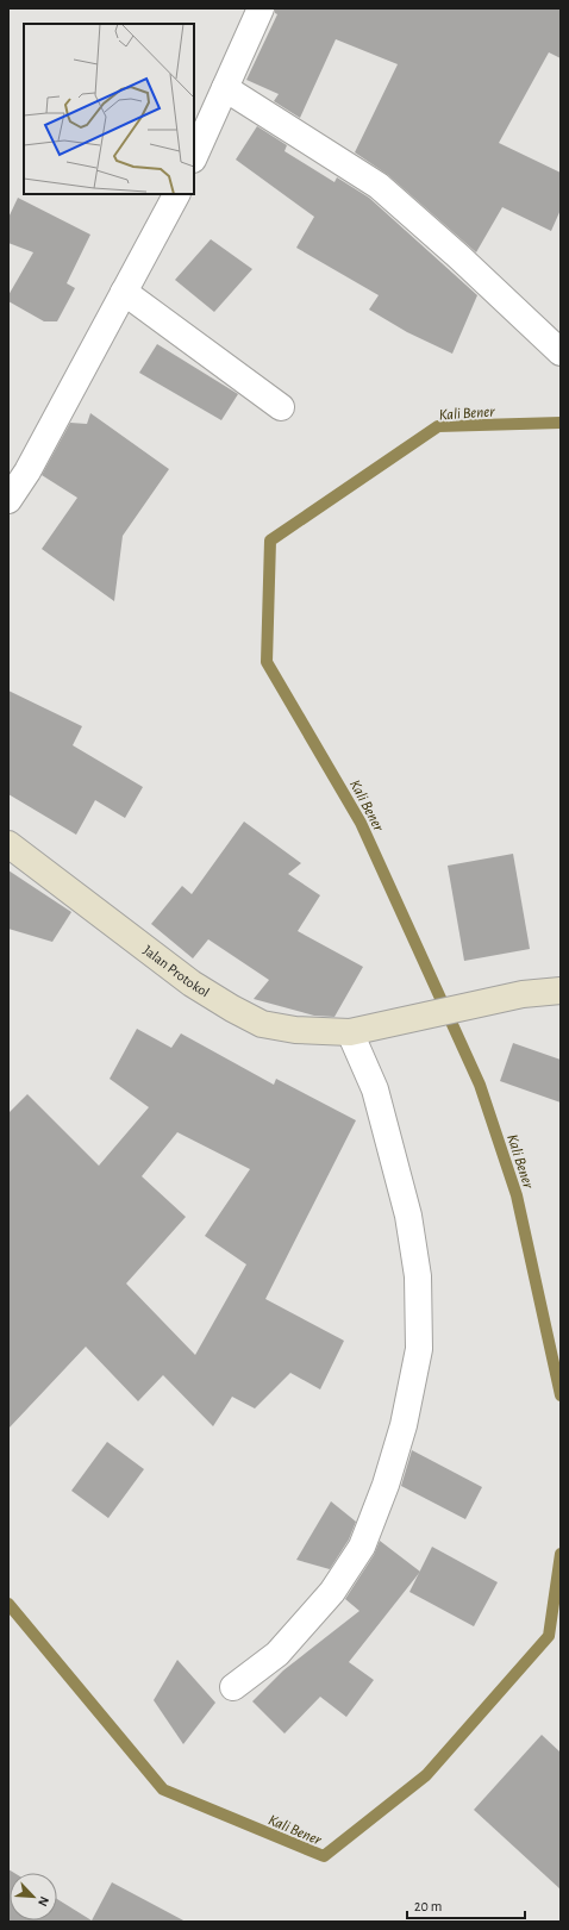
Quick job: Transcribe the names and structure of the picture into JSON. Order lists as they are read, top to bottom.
{
  "streets": {
    "street": ["Jalan Protokol"]
  },
  "water": ["Kali Bener"],
  "scale_bar": "20 m",
  "north": "bottom right"
}
